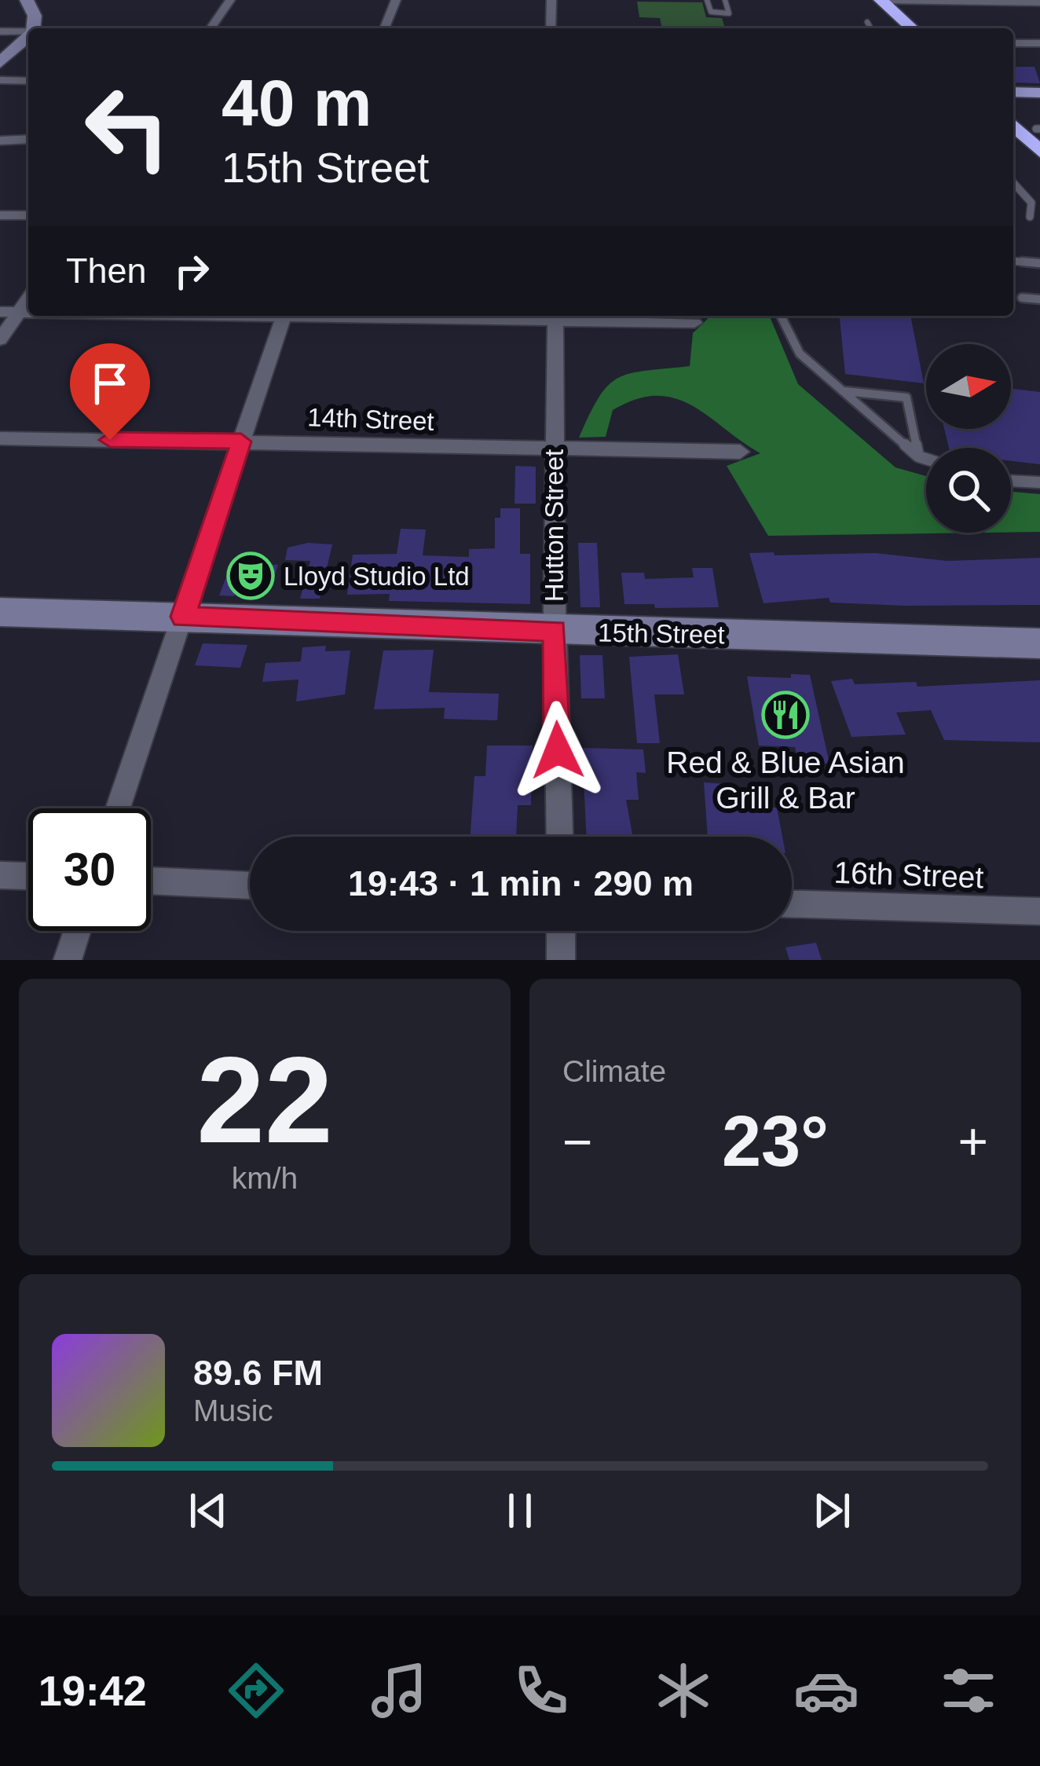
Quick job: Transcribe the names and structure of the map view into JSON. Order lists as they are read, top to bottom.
{
  "streets": {
    "street": [
      "14th Street",
      "Hutton Street",
      "15th Street",
      "16th Street"
    ]
  },
  "crossings": [
    ["14th Street", "Hutton Street"],
    ["Hutton Street", "15th Street"]
  ],
  "places": {
    "theatre": ["Lloyd Studio Ltd"],
    "restaurant": ["Red & Blue Asian Grill & Bar"]
  },
  "north": "right",
  "page": {
    "turn": ["40 m", "15th Street"],
    "then": "Then",
    "limit": "30",
    "trip": "19:43 · 1 min · 290 m",
    "tile": [
      ["22", "km/h"],
      "Climate"
    ],
    "heat": ["−", "23°", "+"],
    "song": ["89.6 FM", "Music"],
    "tabs": "19:42"
  }
}
